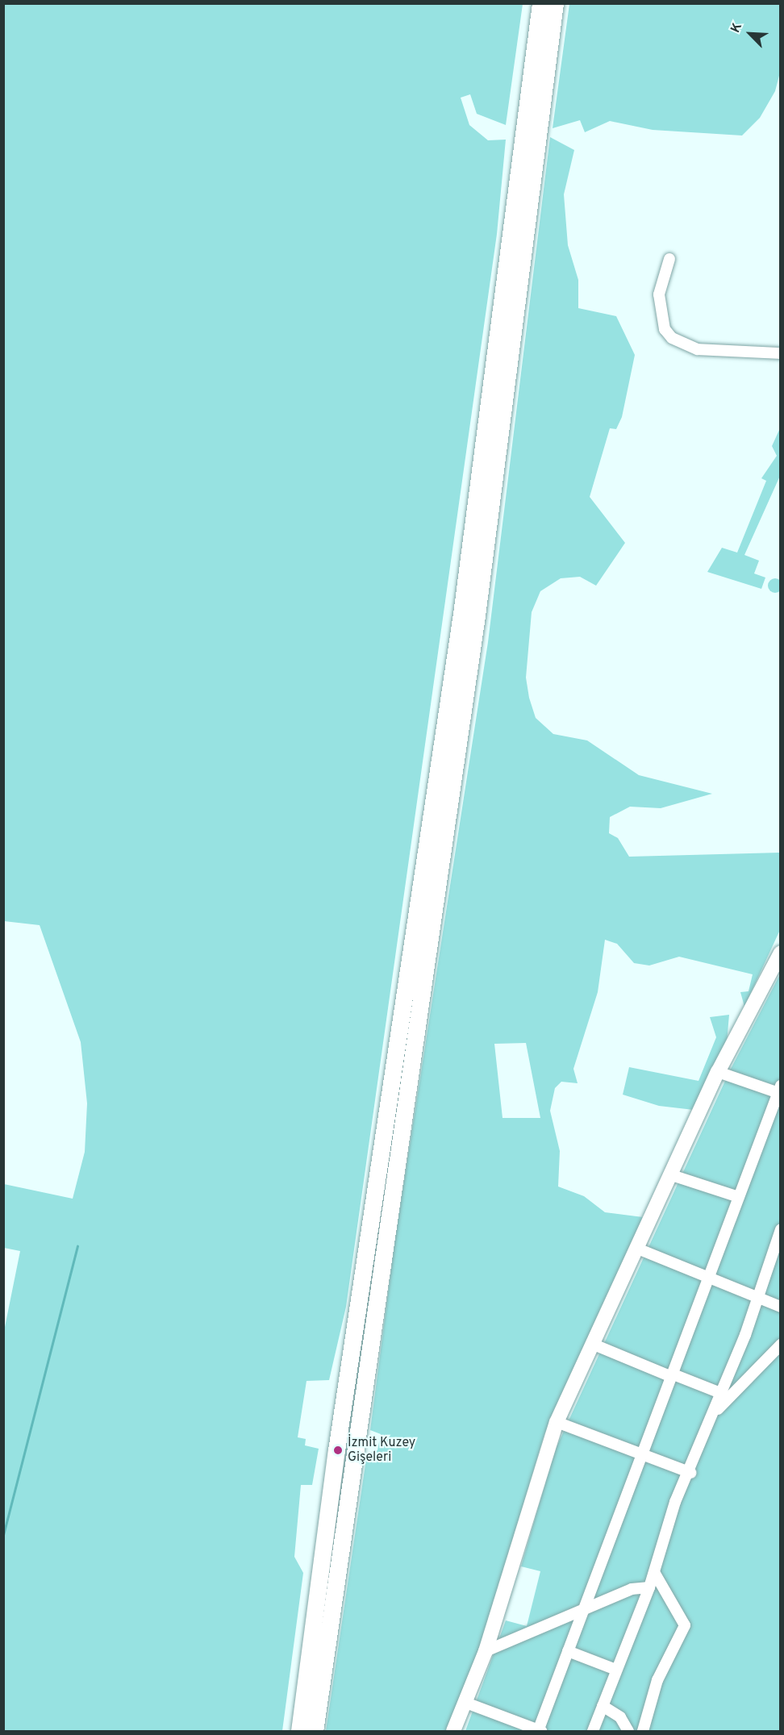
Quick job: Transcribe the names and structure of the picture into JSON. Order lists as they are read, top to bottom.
{
  "places": ["İzmit Kuzey Gişeleri"],
  "north": "top left"
}
